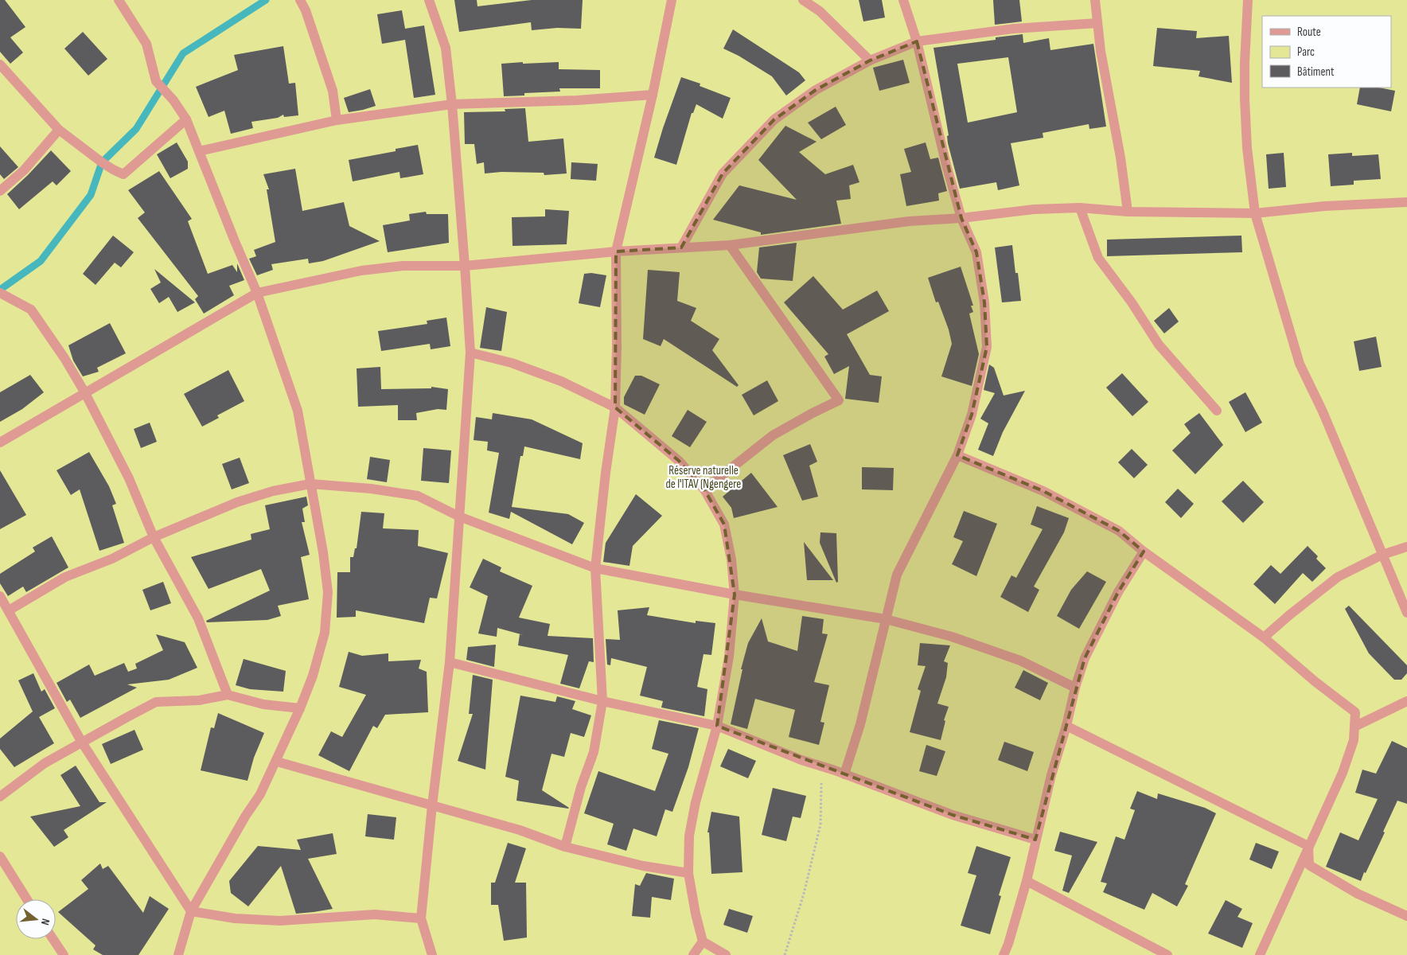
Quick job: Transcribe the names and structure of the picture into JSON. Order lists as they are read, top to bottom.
{
  "parks": ["Réserve naturelle de l'ITAV (Ngengere"],
  "legend": ["Route", "Parc", "Bâtiment"],
  "north": "right"
}
